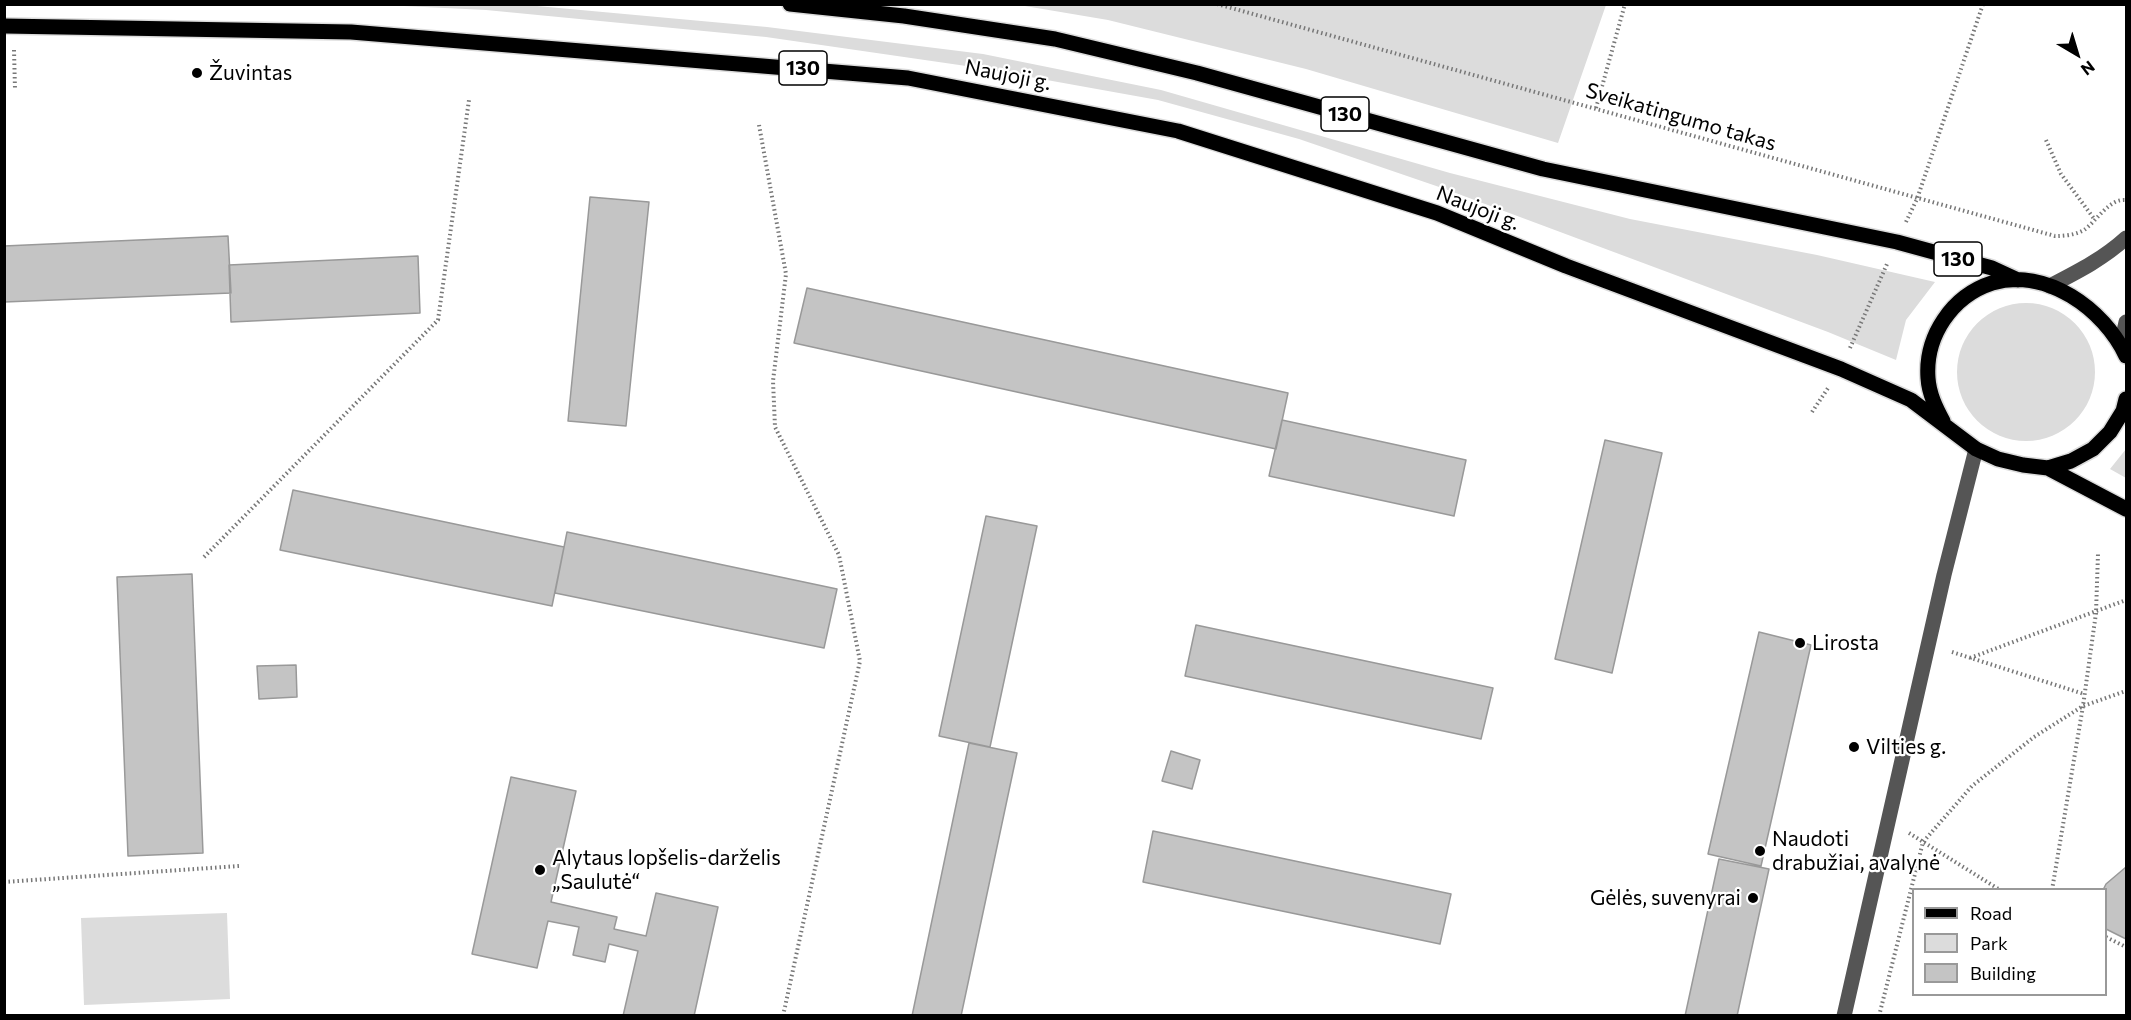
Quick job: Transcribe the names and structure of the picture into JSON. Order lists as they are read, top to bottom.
{
  "streets": {
    "main road": ["130", "Naujoji g."],
    "path": ["Sveikatingumo takas"]
  },
  "places": [
    "Žuvintas",
    "Lirosta",
    "Vilties g.",
    "Naudoti drabužiai, avalynė",
    "Alytaus lopšelis-darželis „Saulutė“",
    "Gėlės, suvenyrai"
  ],
  "legend": ["Road", "Park", "Building"],
  "north": "bottom right"
}
